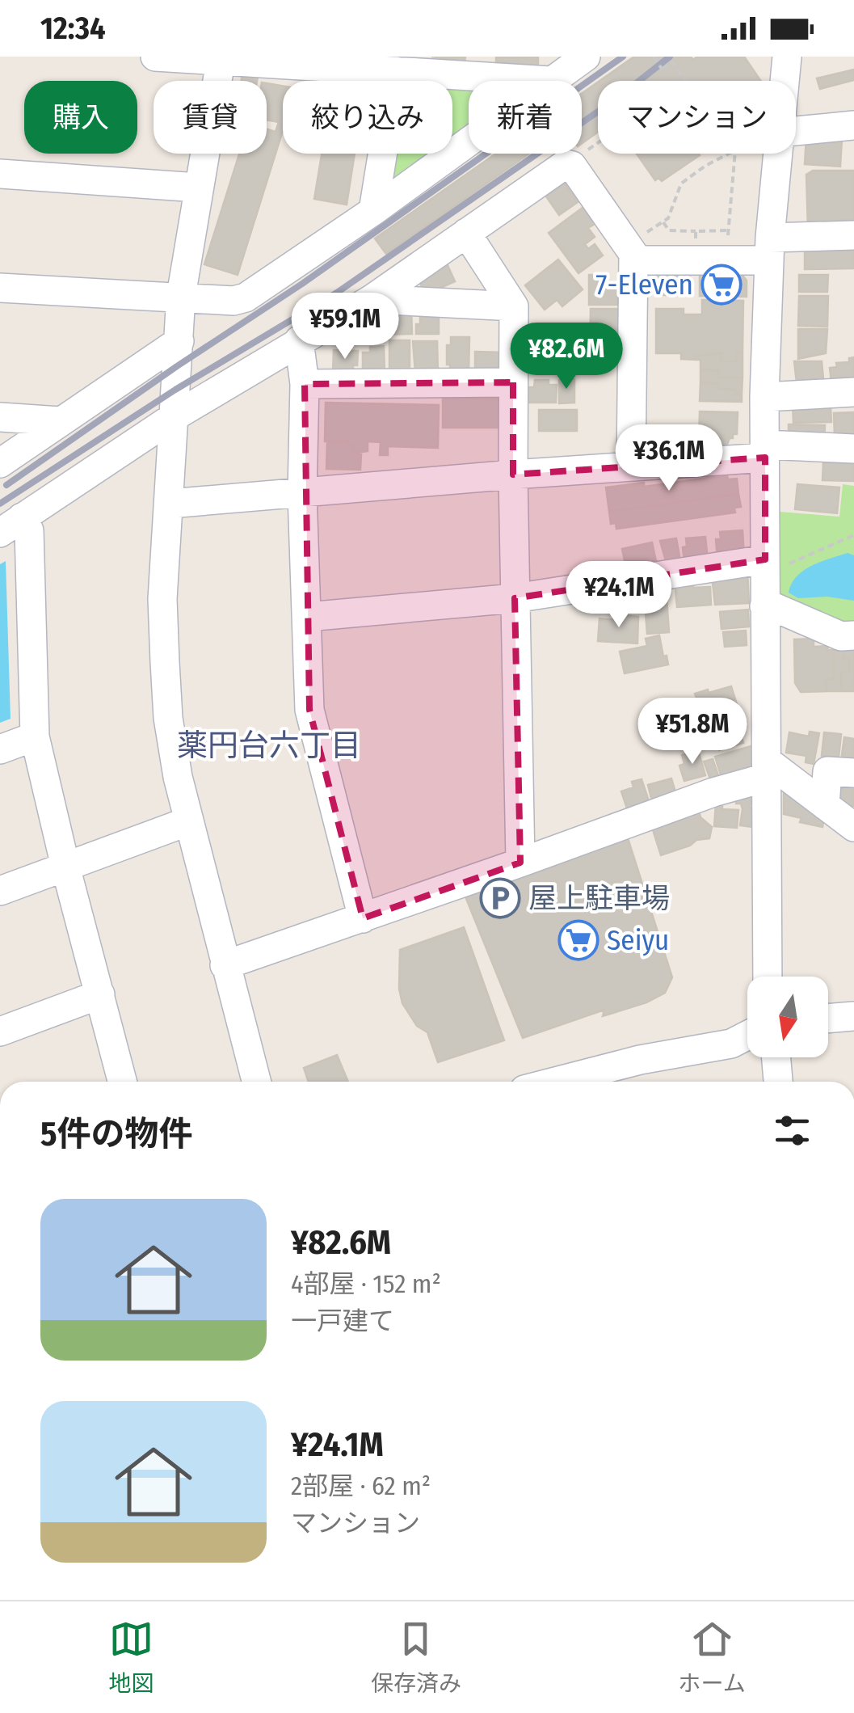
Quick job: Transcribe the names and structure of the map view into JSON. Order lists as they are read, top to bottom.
{
  "districts": ["薬円台六丁目"],
  "places": {
    "supermarket": ["7-Eleven", "Seiyu"],
    "parking": ["屋上駐車場"]
  },
  "north": "bottom",
  "page": {
    "status": "12:34",
    "chip": [
      "購入",
      "賃貸",
      "絞り込み",
      "新着",
      "マンション"
    ],
    "price": [
      "¥59.1M",
      "¥82.6M",
      "¥36.1M",
      "¥24.1M",
      "¥51.8M"
    ],
    "heading": "5件の物件",
    "list": [
      {
        "name": "¥82.6M",
        "note": "4部屋 · 152 m² · 一戸建て"
      },
      {
        "name": "¥24.1M",
        "note": "2部屋 · 62 m² · マンション"
      }
    ],
    "tabs": ["地図", "保存済み", "ホーム"]
  }
}
